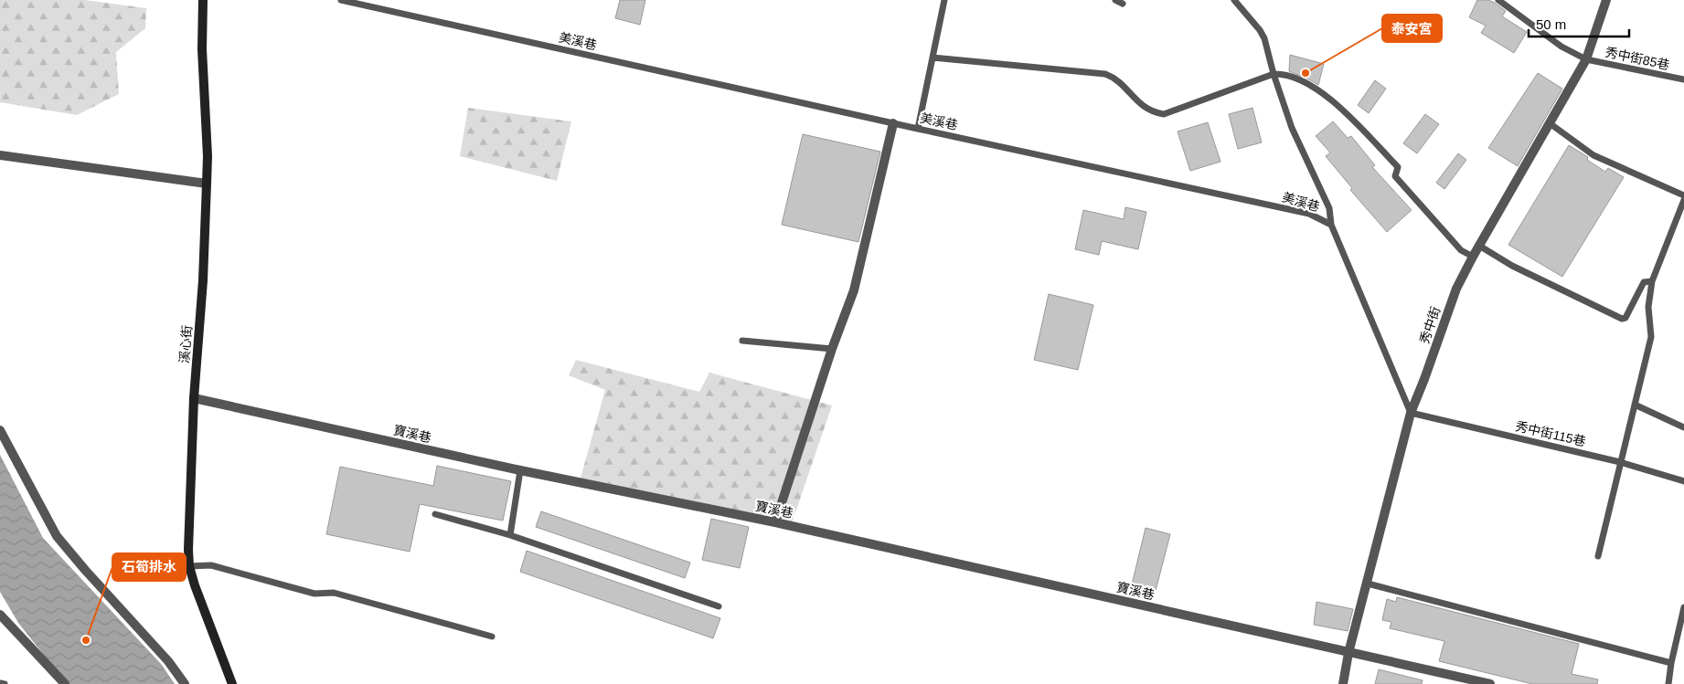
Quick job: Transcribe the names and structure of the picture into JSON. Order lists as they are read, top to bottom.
{
  "streets": {
    "street": ["秀中街", "溪心街", "寶溪巷"],
    "lane": ["美溪巷", "秀中街85巷", "秀中街115巷"]
  },
  "crossings": [
    ["美溪巷", "秀中街"],
    ["美溪巷", "秀中街115巷"],
    ["秀中街85巷", "秀中街"],
    ["秀中街", "寶溪巷"],
    ["秀中街", "秀中街115巷"],
    ["溪心街", "寶溪巷"]
  ],
  "places": ["泰安宮", "石筍排水"],
  "scale_bar": "50 m"
}
